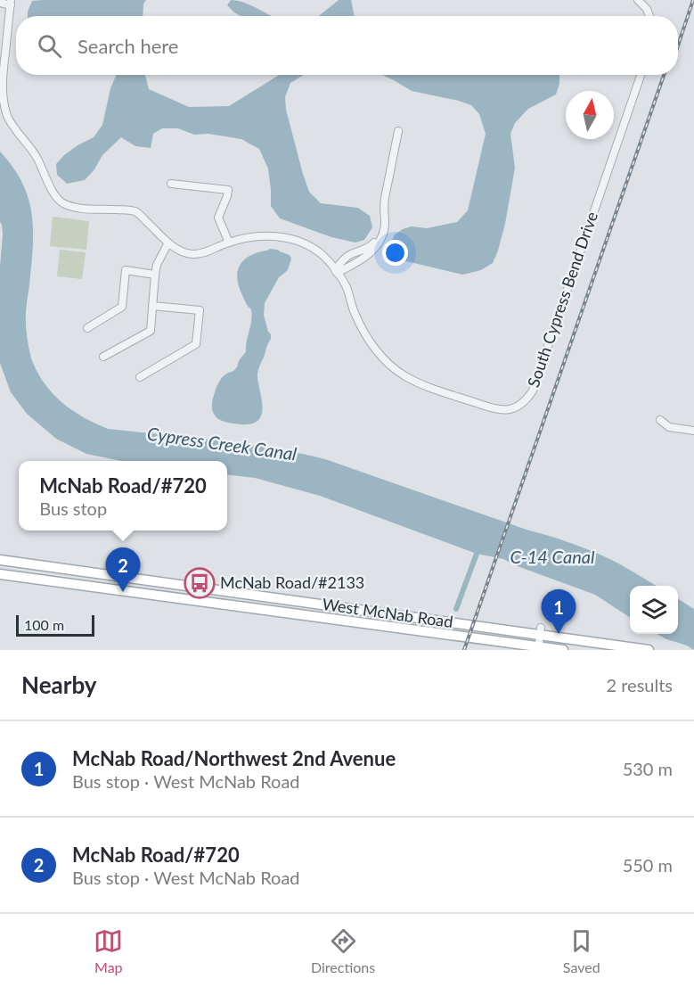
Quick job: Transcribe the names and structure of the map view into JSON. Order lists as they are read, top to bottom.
{
  "streets": {
    "main road": ["West McNab Road"],
    "street": ["South Cypress Bend Drive"]
  },
  "water": ["Cypress Creek Canal", "C-14 Canal"],
  "places": {
    "bus stop": ["McNab Road/#2133"]
  },
  "scale_bar": "100 m",
  "north": "top",
  "page": {
    "search": "Search here",
    "popup": ["McNab Road/#720", "Bus stop"],
    "pins": ["2", "1"],
    "scale": "100 m",
    "heading": ["Nearby", "2 results"],
    "list": [
      {
        "mark": "1",
        "name": "McNab Road/Northwest 2nd Avenue",
        "note": "Bus stop · West McNab Road",
        "value": "530 m"
      },
      {
        "mark": "2",
        "name": "McNab Road/#720",
        "note": "Bus stop · West McNab Road",
        "value": "550 m"
      }
    ],
    "nav": ["Map", "Directions", "Saved"]
  }
}
